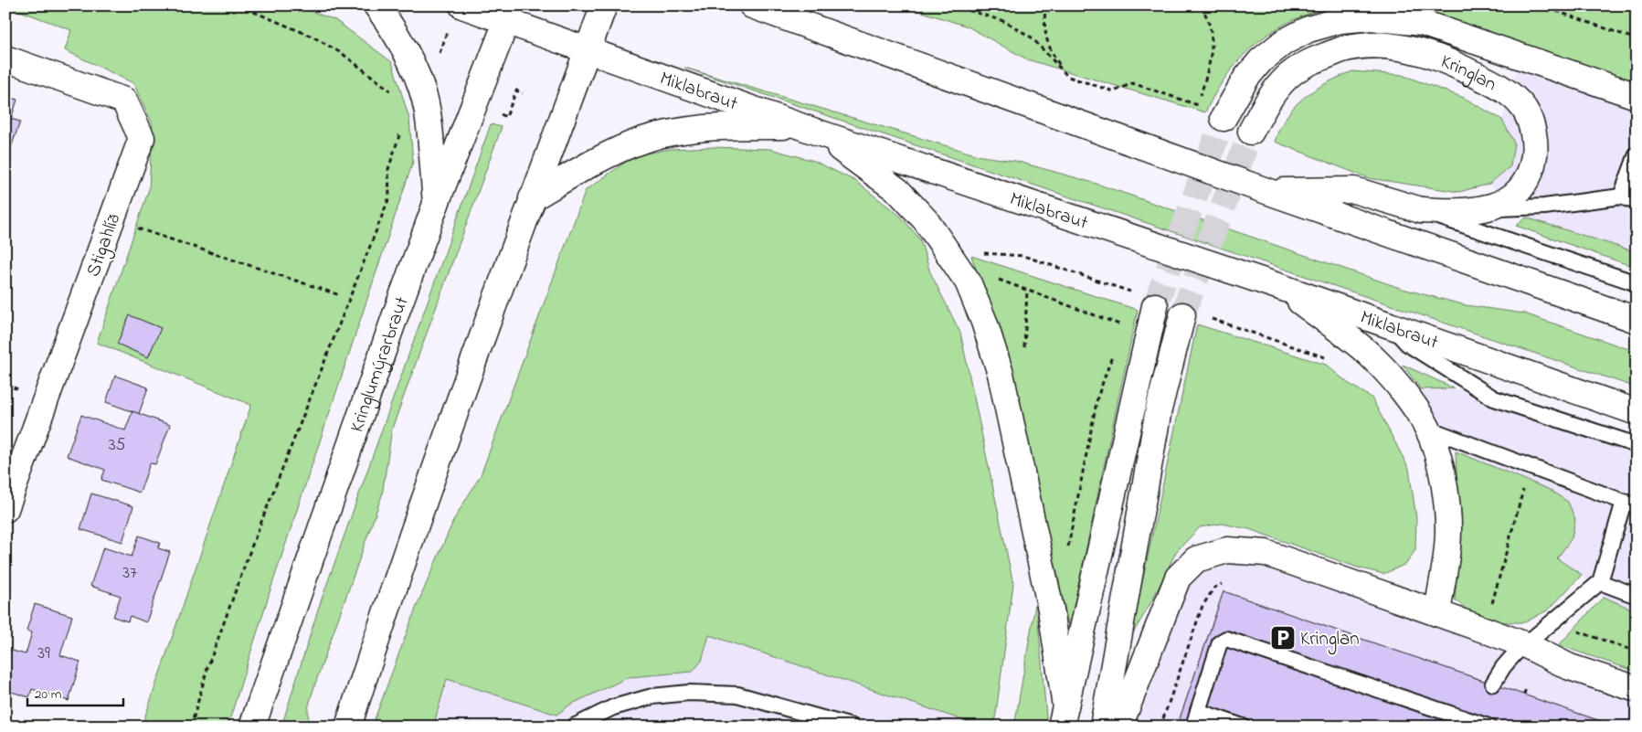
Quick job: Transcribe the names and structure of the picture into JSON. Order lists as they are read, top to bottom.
{
  "streets": {
    "main road": [
      "Kringlan",
      "Miklabraut",
      "Stigahlíð",
      "Kringlumýrarbraut"
    ]
  },
  "crossings": [
    ["Miklabraut", "Kringlumýrarbraut"]
  ],
  "places": {
    "parking": ["Kringlan"]
  },
  "house_numbers": ["35", "37", "39"],
  "scale_bar": "20 m"
}
